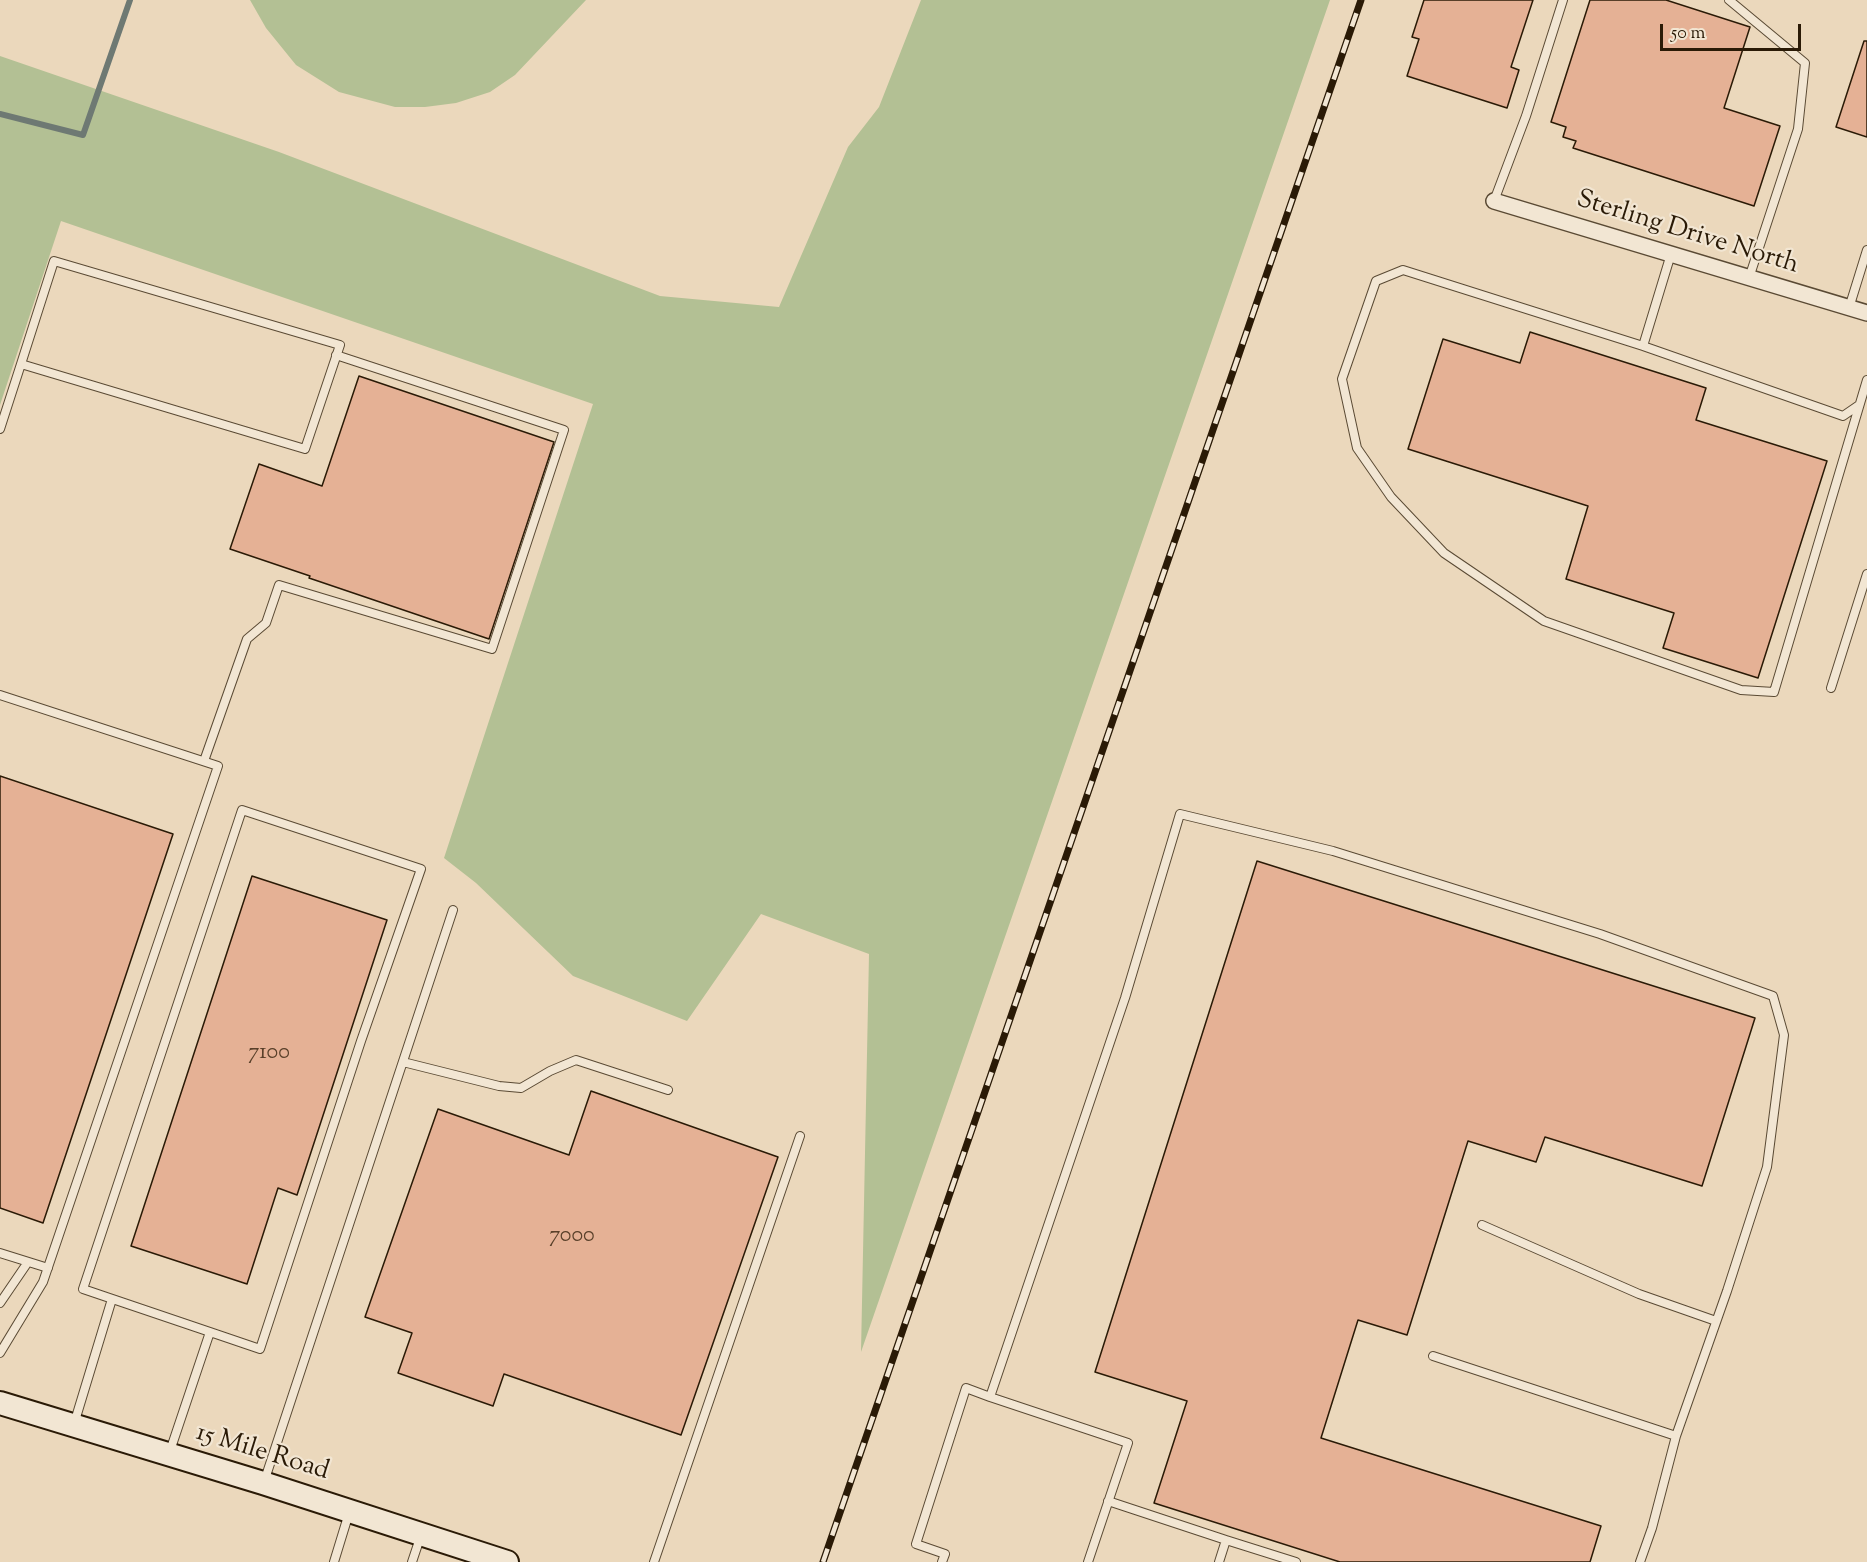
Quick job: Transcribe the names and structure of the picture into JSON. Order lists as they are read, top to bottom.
{
  "streets": {
    "main road": ["15 Mile Road"],
    "street": ["Sterling Drive North"]
  },
  "house_numbers": ["7100", "7000"],
  "scale_bar": "50 m"
}
